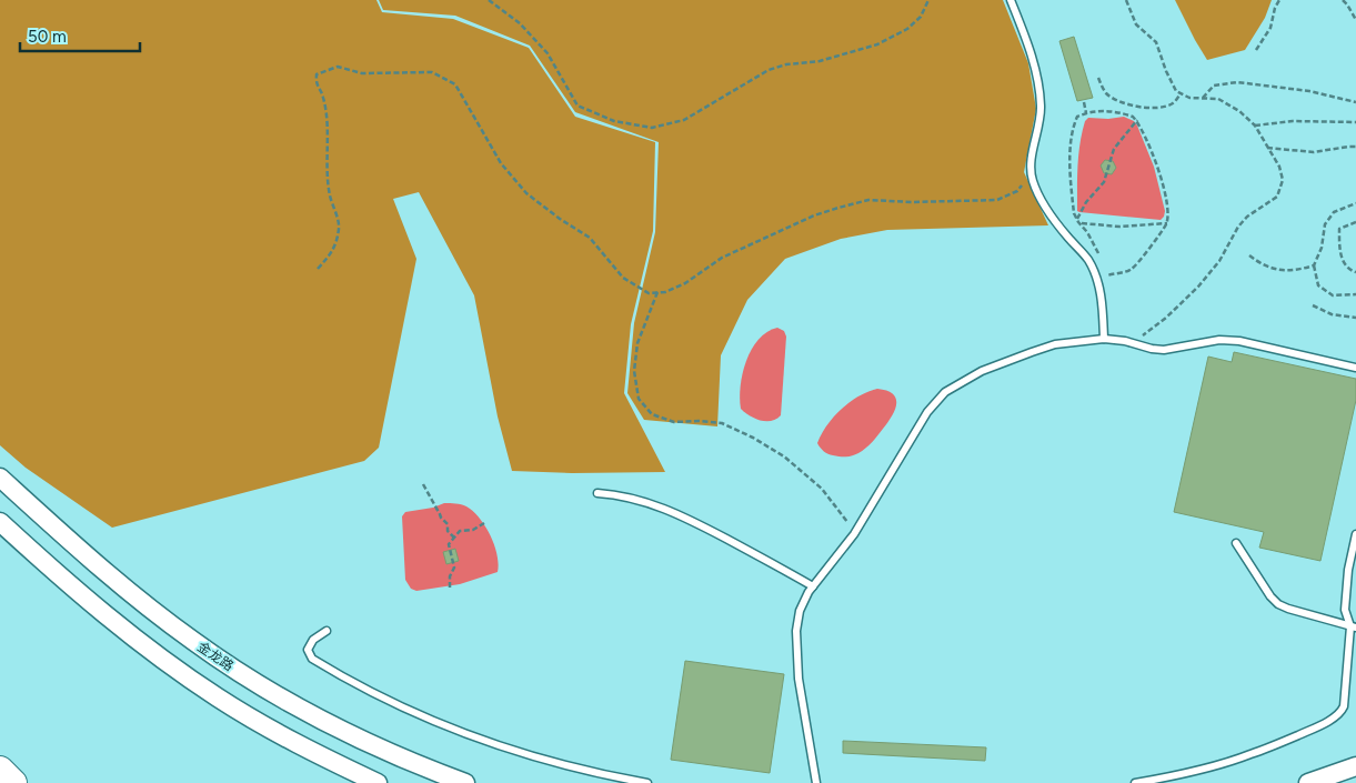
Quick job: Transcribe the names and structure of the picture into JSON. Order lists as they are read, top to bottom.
{
  "streets": {
    "street": ["金龙路"]
  },
  "scale_bar": "50 m"
}
